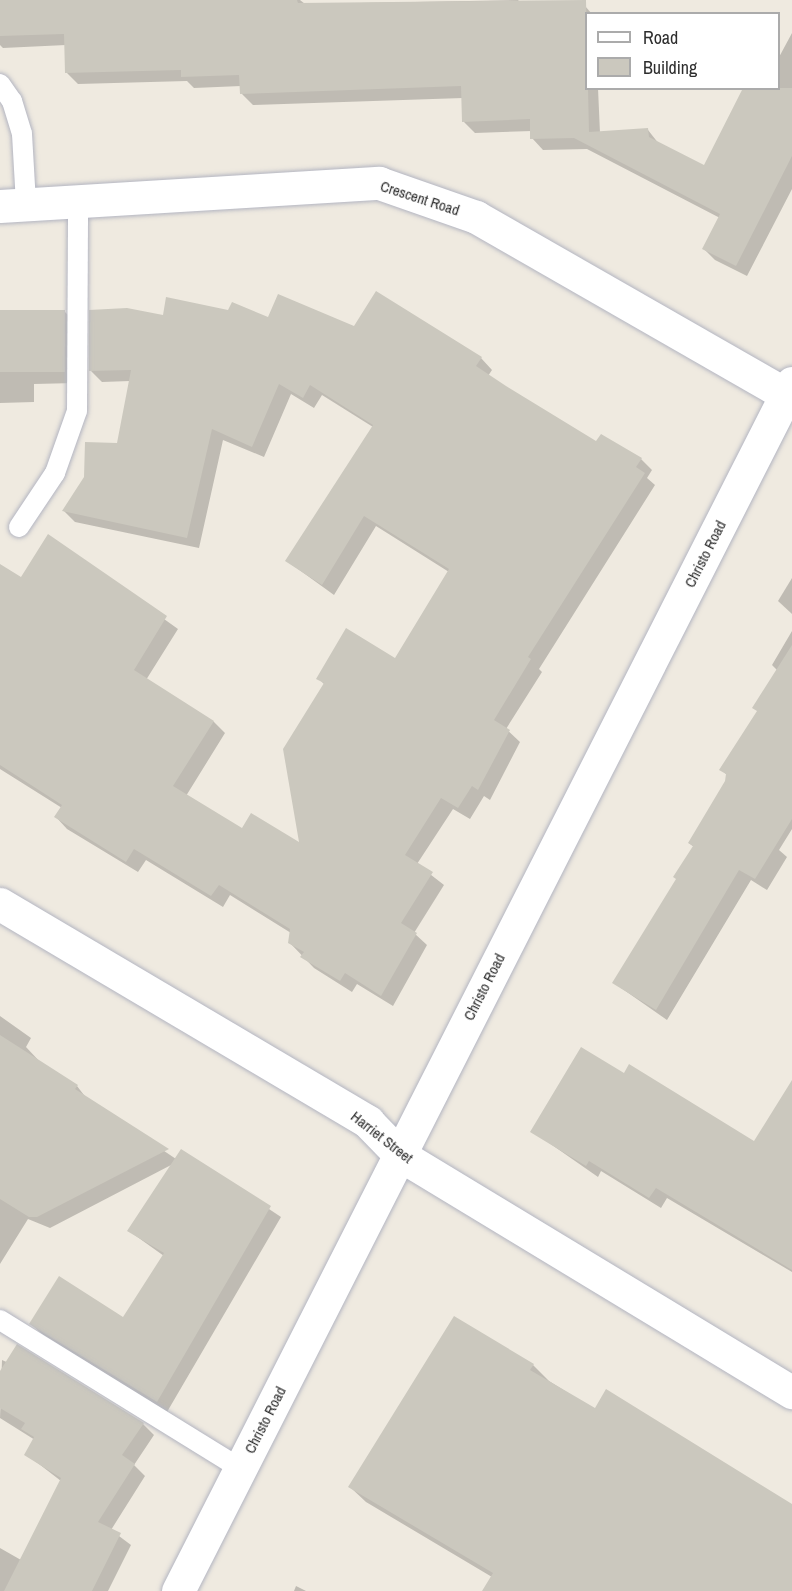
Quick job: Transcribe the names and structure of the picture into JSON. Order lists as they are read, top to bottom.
{
  "streets": {
    "street": ["Crescent Road", "Christo Road", "Harriet Street"]
  },
  "crossings": [
    ["Crescent Road", "Christo Road"],
    ["Christo Road", "Harriet Street"]
  ],
  "legend": ["Road", "Building"]
}
